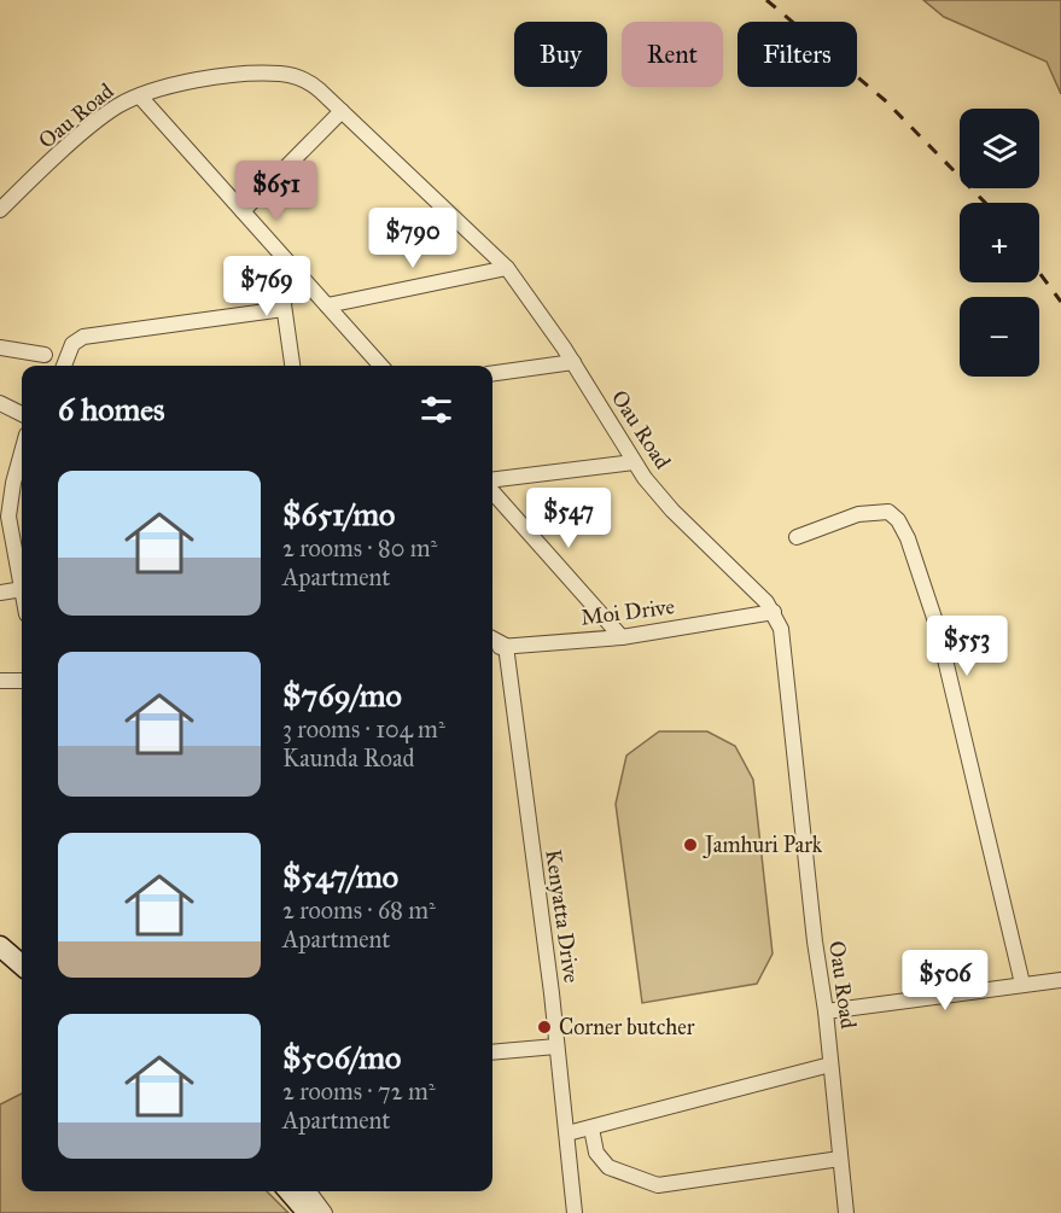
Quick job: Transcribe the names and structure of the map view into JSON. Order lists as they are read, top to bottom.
{
  "streets": {
    "street": ["Oau Road", "Moi Drive", "Kenyatta Drive"]
  },
  "crossings": [
    ["Oau Road", "Moi Drive"],
    ["Moi Drive", "Kenyatta Drive"]
  ],
  "places": ["Jamhuri Park", "Corner butcher"],
  "page": {
    "chip": ["Buy", "Rent", "Filters"],
    "map_buttons": ["+", "−"],
    "price": [
      "$651",
      "$790",
      "$769",
      "$547",
      "$553",
      "$506"
    ],
    "heading": "6 homes",
    "list": [
      {
        "name": "$651/mo",
        "note": "2 rooms · 80 m² · Apartment"
      },
      {
        "name": "$769/mo",
        "note": "3 rooms · 104 m² · Kaunda Road"
      },
      {
        "name": "$547/mo",
        "note": "2 rooms · 68 m² · Apartment"
      },
      {
        "name": "$506/mo",
        "note": "2 rooms · 72 m² · Apartment"
      }
    ]
  }
}
